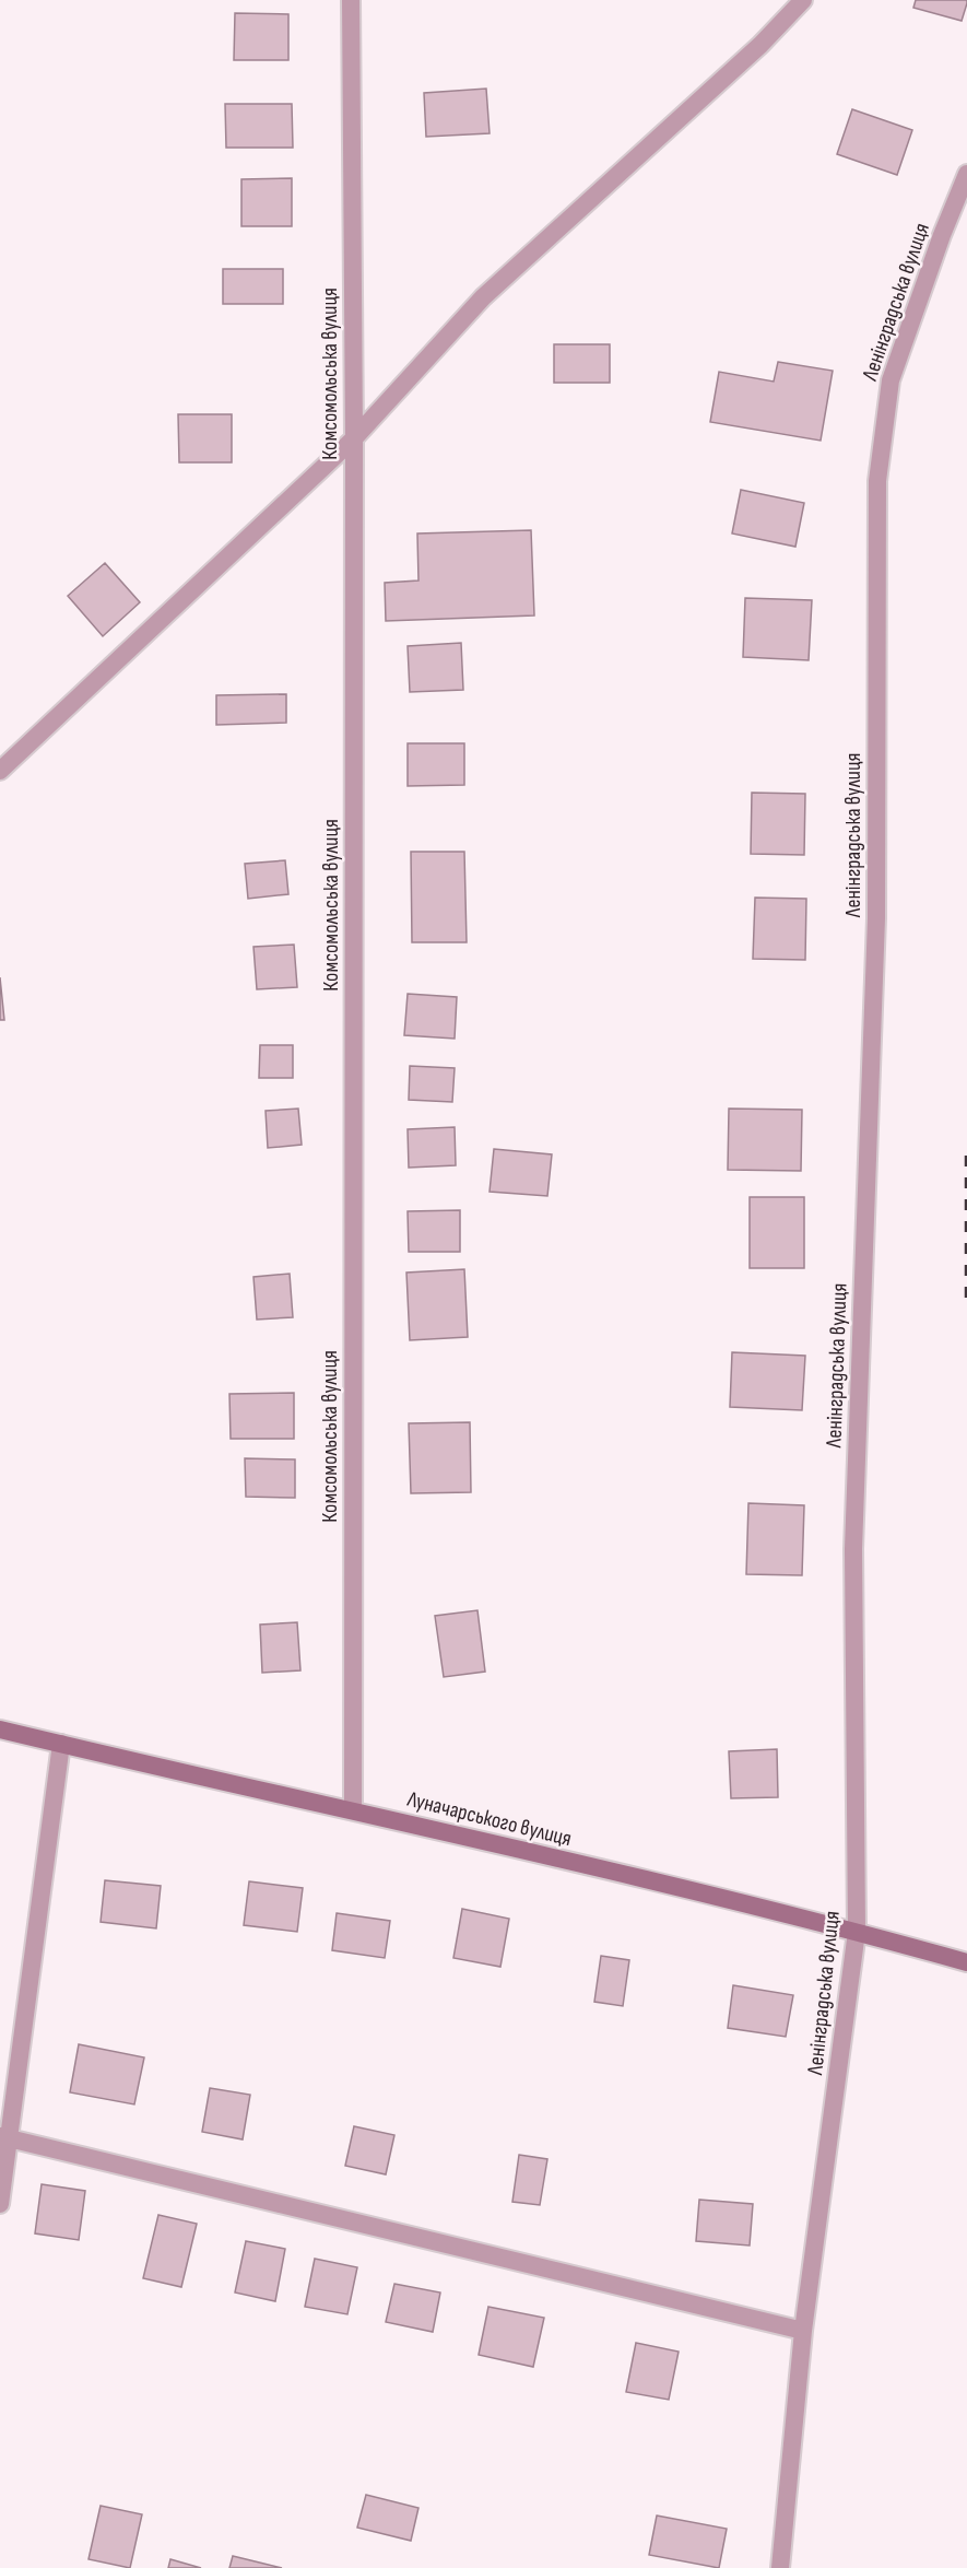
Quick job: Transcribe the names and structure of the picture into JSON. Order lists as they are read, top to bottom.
{
  "streets": {
    "main road": ["Луначарського вулиця"],
    "street": ["Ленінградська вулиця", "Комсомольська вулиця"]
  },
  "crossings": [
    ["Ленінградська вулиця", "Луначарського вулиця"],
    ["Комсомольська вулиця", "Луначарського вулиця"]
  ]
}
